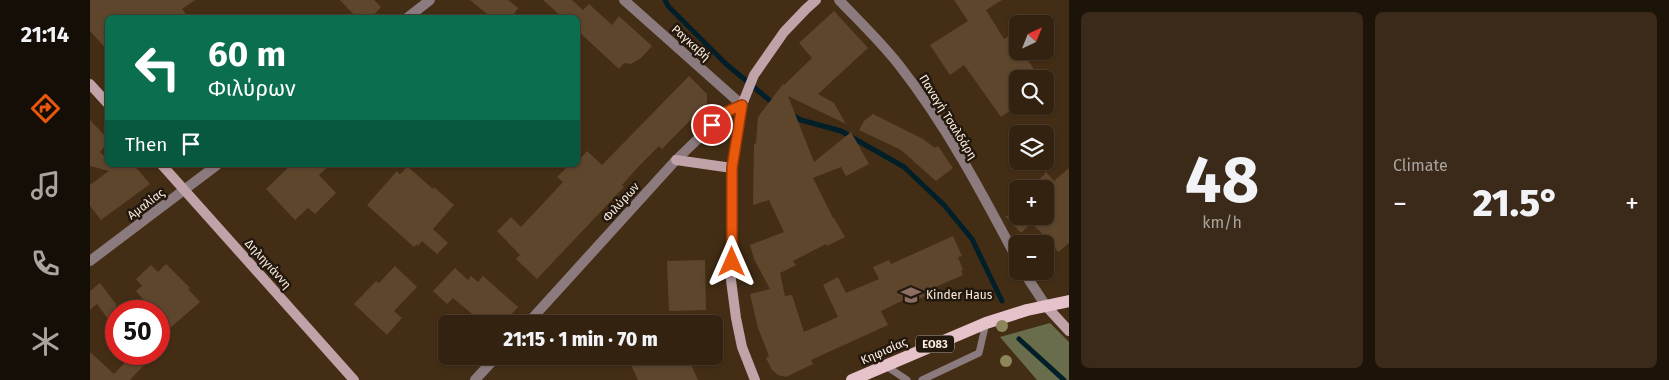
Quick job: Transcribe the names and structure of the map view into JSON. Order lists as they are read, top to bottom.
{
  "streets": {
    "main road": ["Δηληγιάννη", "ΕΟ83", "Κηφισίας"],
    "street": [
      "Ραγκαβή",
      "Παναγή Τσαλδάρη",
      "Φιλύρων",
      "Αμαλίας"
    ]
  },
  "crossings": [
    ["Ραγκαβή", "Φιλύρων"],
    ["Αμαλίας", "Δηληγιάννη"]
  ],
  "places": {
    "school or university": ["Kinder Haus"]
  },
  "north": "top right",
  "page": {
    "tabs": "21:14",
    "tile": [
      ["48", "km/h"],
      "Climate"
    ],
    "map_buttons": ["+", "−"],
    "turn": ["60 m", "Φιλύρων"],
    "then": "Then",
    "heat": ["−", "21.5°", "+"],
    "limit": "50",
    "trip": "21:15 · 1 min · 70 m"
  }
}
